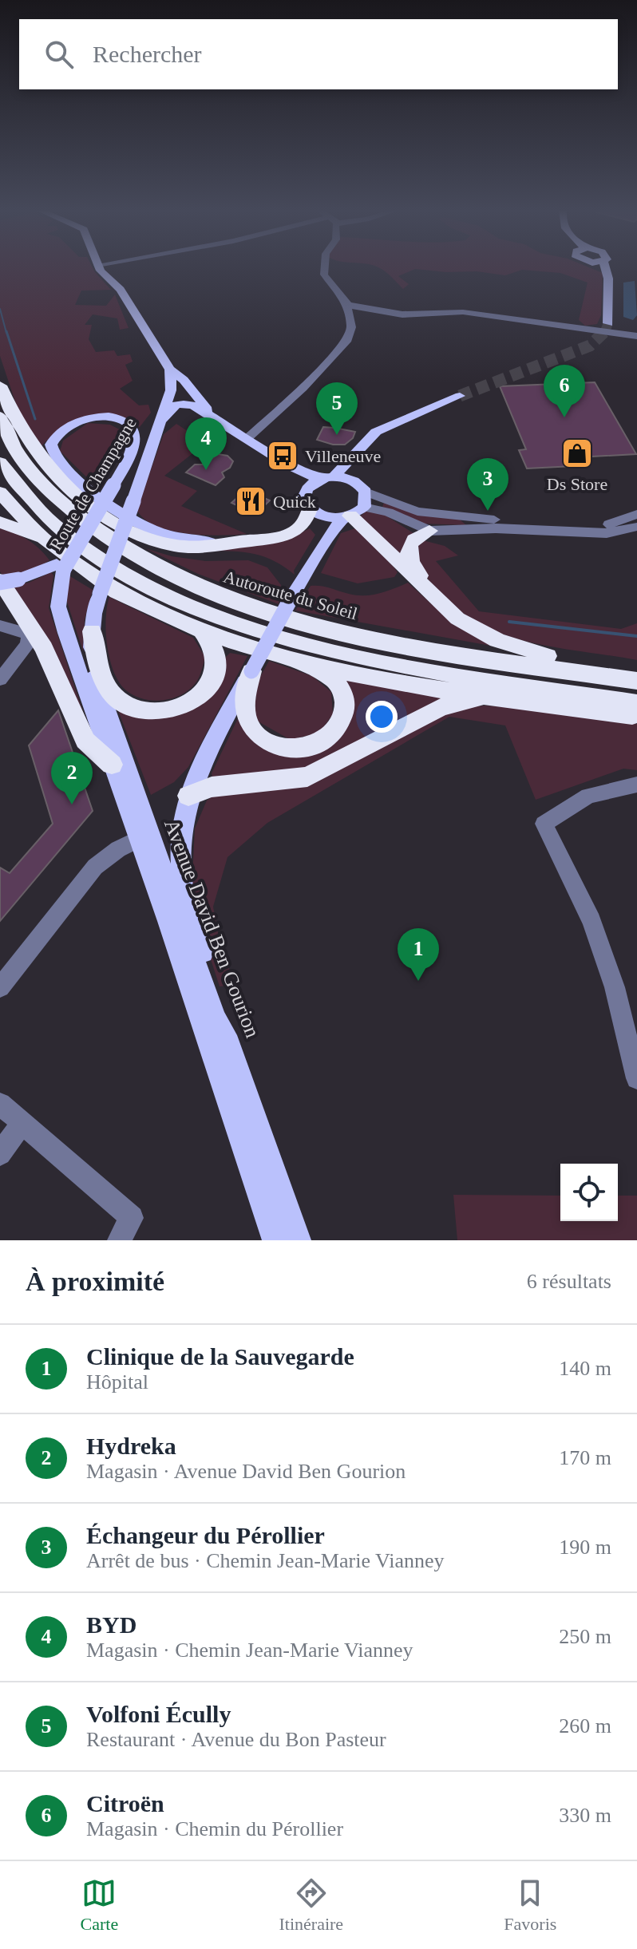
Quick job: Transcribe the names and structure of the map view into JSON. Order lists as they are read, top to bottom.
{
  "streets": {
    "highway": ["Autoroute du Soleil"],
    "main road": ["Route de Champagne", "Avenue David Ben Gourion"]
  },
  "crossings": [
    ["Route de Champagne", "Avenue David Ben Gourion"]
  ],
  "places": {
    "shop": ["Ds Store"],
    "bus stop": ["Villeneuve"],
    "restaurant": ["Quick"]
  },
  "page": {
    "search": "Rechercher",
    "pins": [
      "6",
      "5",
      "4",
      "3",
      "2",
      "1"
    ],
    "heading": ["À proximité", "6 résultats"],
    "list": [
      {
        "mark": "1",
        "name": "Clinique de la Sauvegarde",
        "note": "Hôpital",
        "value": "140 m"
      },
      {
        "mark": "2",
        "name": "Hydreka",
        "note": "Magasin · Avenue David Ben Gourion",
        "value": "170 m"
      },
      {
        "mark": "3",
        "name": "Échangeur du Pérollier",
        "note": "Arrêt de bus · Chemin Jean-Marie Vianney",
        "value": "190 m"
      },
      {
        "mark": "4",
        "name": "BYD",
        "note": "Magasin · Chemin Jean-Marie Vianney",
        "value": "250 m"
      },
      {
        "mark": "5",
        "name": "Volfoni Écully",
        "note": "Restaurant · Avenue du Bon Pasteur",
        "value": "260 m"
      },
      {
        "mark": "6",
        "name": "Citroën",
        "note": "Magasin · Chemin du Pérollier",
        "value": "330 m"
      }
    ],
    "nav": ["Carte", "Itinéraire", "Favoris"]
  }
}
